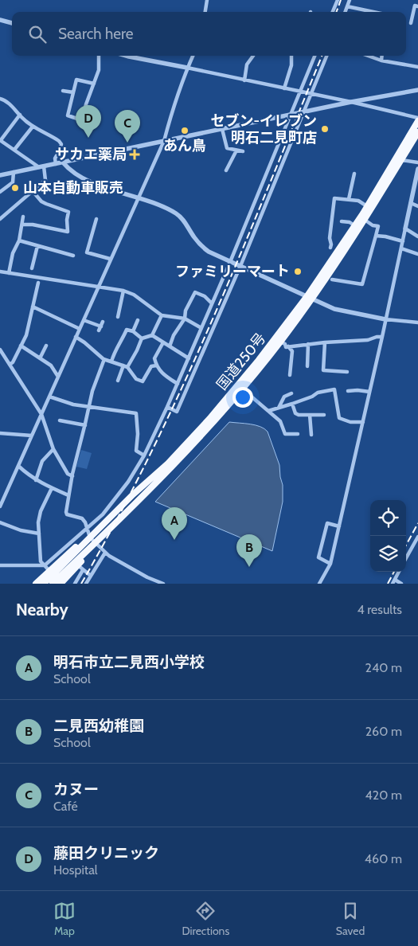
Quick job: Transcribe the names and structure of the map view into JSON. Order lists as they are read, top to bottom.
{
  "streets": {
    "highway": ["国道250号"]
  },
  "places": {
    "other": [
      "セブン-イレブン 明石二見町店",
      "あん鳥",
      "山本自動車販売",
      "ファミリーマート"
    ],
    "health": ["サカエ薬局"]
  },
  "page": {
    "search": "Search here",
    "pins": [
      "D",
      "C",
      "A",
      "B"
    ],
    "heading": ["Nearby", "4 results"],
    "list": [
      {
        "mark": "A",
        "name": "明石市立二見西小学校",
        "note": "School",
        "value": "240 m"
      },
      {
        "mark": "B",
        "name": "二見西幼稚園",
        "note": "School",
        "value": "260 m"
      },
      {
        "mark": "C",
        "name": "カヌー",
        "note": "Café",
        "value": "420 m"
      },
      {
        "mark": "D",
        "name": "藤田クリニック",
        "note": "Hospital",
        "value": "460 m"
      }
    ],
    "nav": ["Map", "Directions", "Saved"]
  }
}
